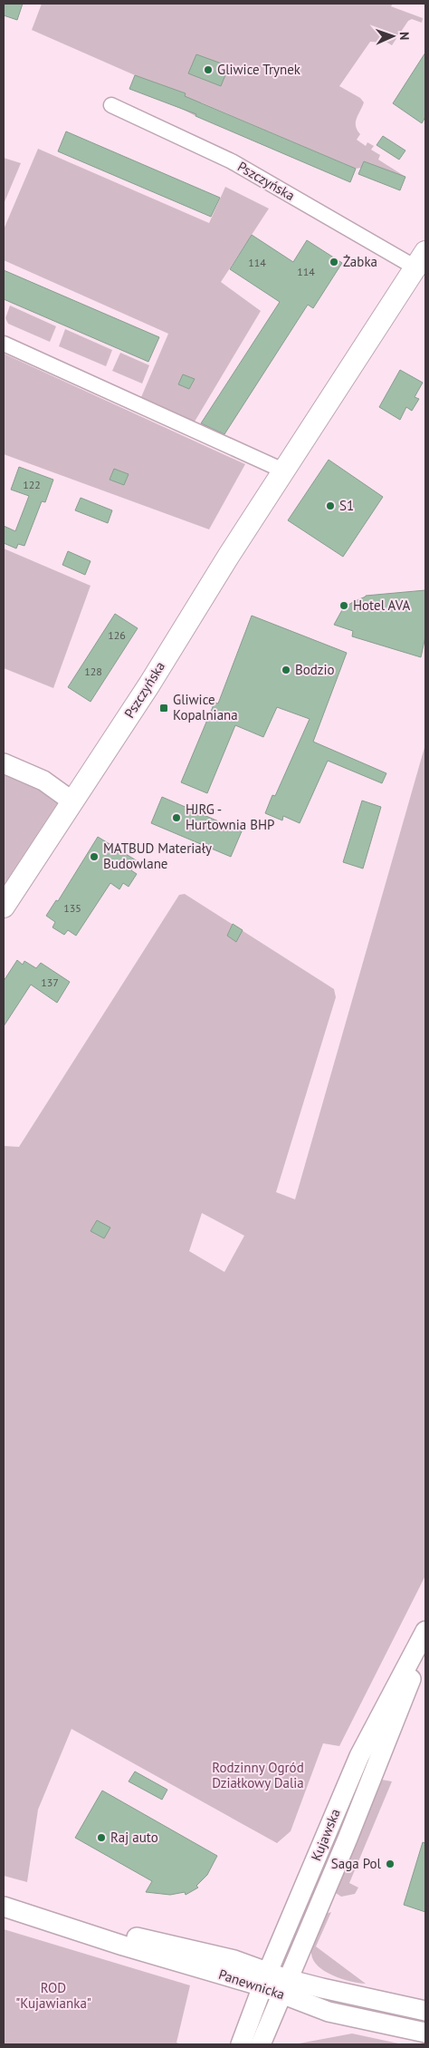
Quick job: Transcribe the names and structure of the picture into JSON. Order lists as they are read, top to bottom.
{
  "streets": {
    "main road": ["Pszczyńska"],
    "street": ["Kujawska", "Panewnicka"]
  },
  "crossings": [
    ["Kujawska", "Panewnicka"]
  ],
  "parks": ["Rodzinny Ogród Działkowy Dalia", "ROD \"Kujawianka\""],
  "places": {
    "other": [
      "Gliwice Trynek",
      "Żabka",
      "S1",
      "Hotel AVA",
      "Bodzio",
      "HJRG - Hurtownia BHP",
      "MATBUD Materiały Budowlane",
      "Raj auto",
      "Saga Pol"
    ],
    "transit": ["Gliwice Kopalniana"]
  },
  "house_numbers": [
    "114",
    "114",
    "122",
    "126",
    "128",
    "135",
    "137"
  ],
  "north": "right"
}
